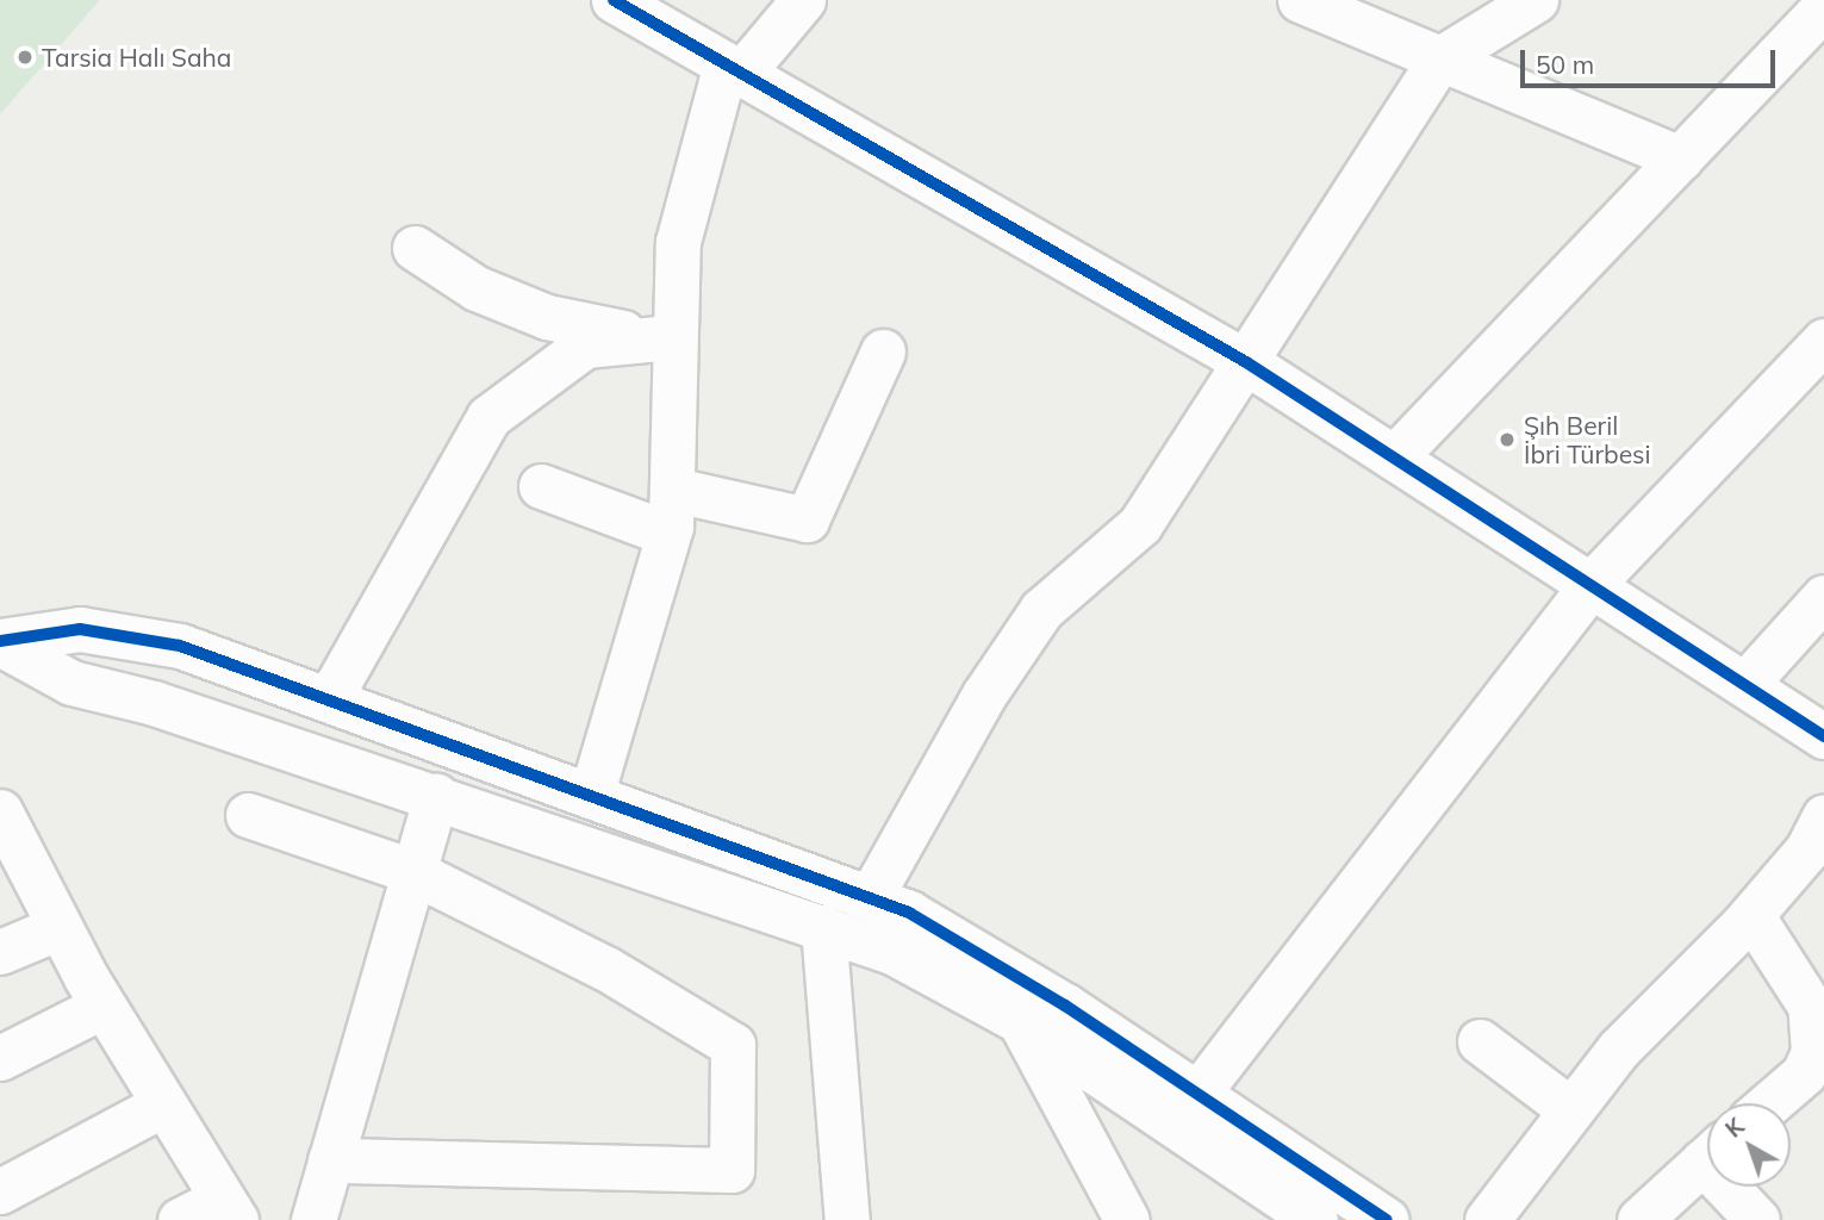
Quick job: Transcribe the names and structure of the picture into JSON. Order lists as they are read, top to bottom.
{
  "places": ["Tarsia Halı Saha", "Şıh Beril İbri Türbesi"],
  "scale_bar": "50 m",
  "north": "top left"
}
